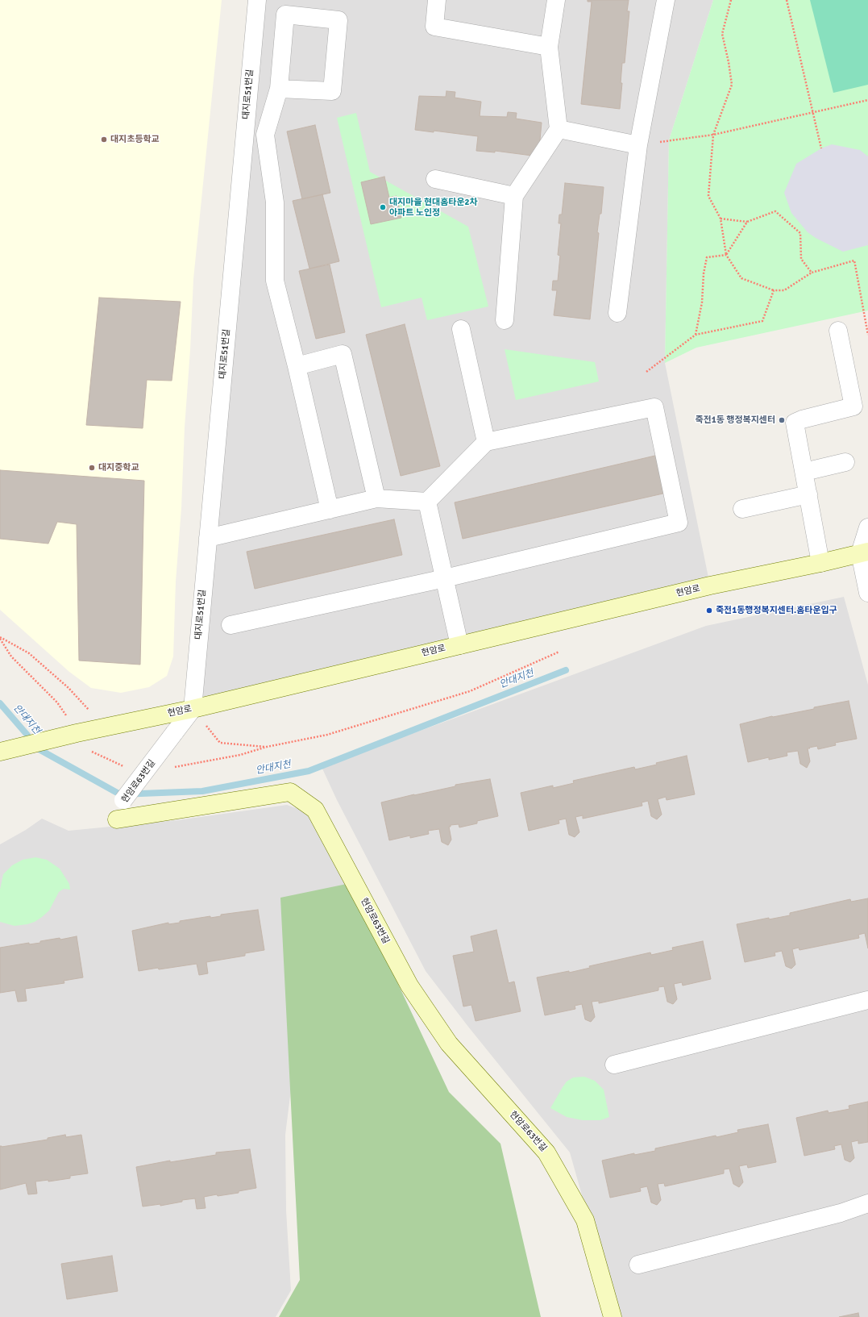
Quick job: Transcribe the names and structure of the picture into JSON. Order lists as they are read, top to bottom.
{
  "streets": {
    "street": ["대지로51번길", "현암로", "현암로63번길"]
  },
  "crossings": [
    ["대지로51번길", "현암로"],
    ["대지로51번길", "현암로63번길"],
    ["현암로", "현암로63번길"]
  ],
  "water": ["안대지천"],
  "places": [
    "대지초등학교",
    "대지마을 현대홈타운2차 아파트 노인정",
    "죽전1동 행정복지센터",
    "대지중학교",
    "죽전1동행정복지센터.홈타운입구"
  ]
}
